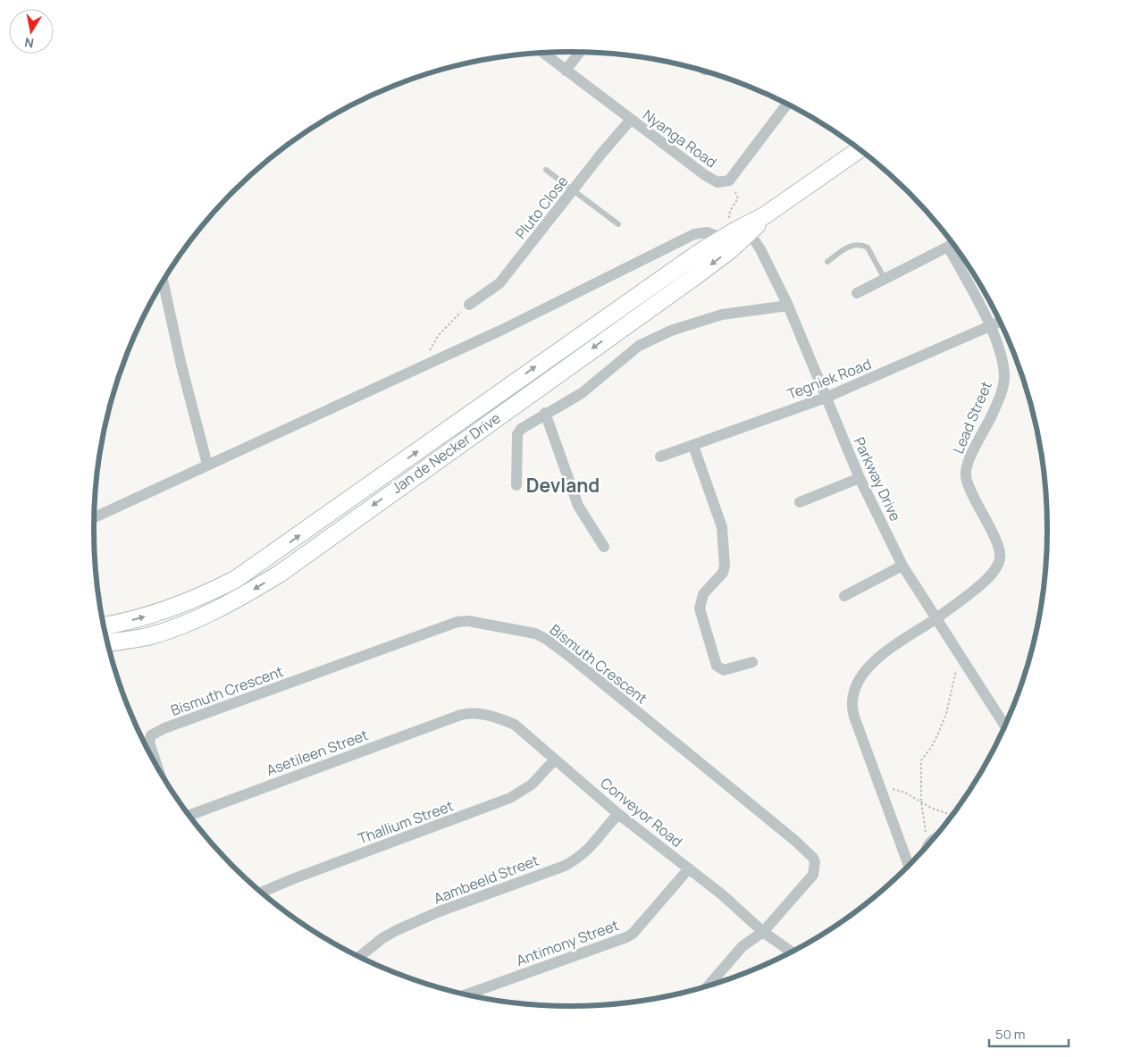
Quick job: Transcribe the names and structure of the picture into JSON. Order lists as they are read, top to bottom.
{
  "streets": {
    "main road": ["Jan de Necker Drive"],
    "street": [
      "Nyanga Road",
      "Pluto Close",
      "Tegniek Road",
      "Lead Street",
      "Parkway Drive",
      "Bismuth Crescent",
      "Asetileen Street",
      "Conveyor Road",
      "Thallium Street",
      "Aambeeld Street",
      "Antimony Street"
    ]
  },
  "crossings": [
    ["Nyanga Road", "Pluto Close"],
    ["Tegniek Road", "Lead Street"],
    ["Tegniek Road", "Parkway Drive"],
    ["Lead Street", "Parkway Drive"],
    ["Jan de Necker Drive", "Parkway Drive"],
    ["Bismuth Crescent", "Conveyor Road"],
    ["Asetileen Street", "Conveyor Road"],
    ["Conveyor Road", "Thallium Street"],
    ["Conveyor Road", "Aambeeld Street"],
    ["Conveyor Road", "Antimony Street"]
  ],
  "districts": ["Devland"],
  "scale_bar": "50 m",
  "north": "bottom"
}
